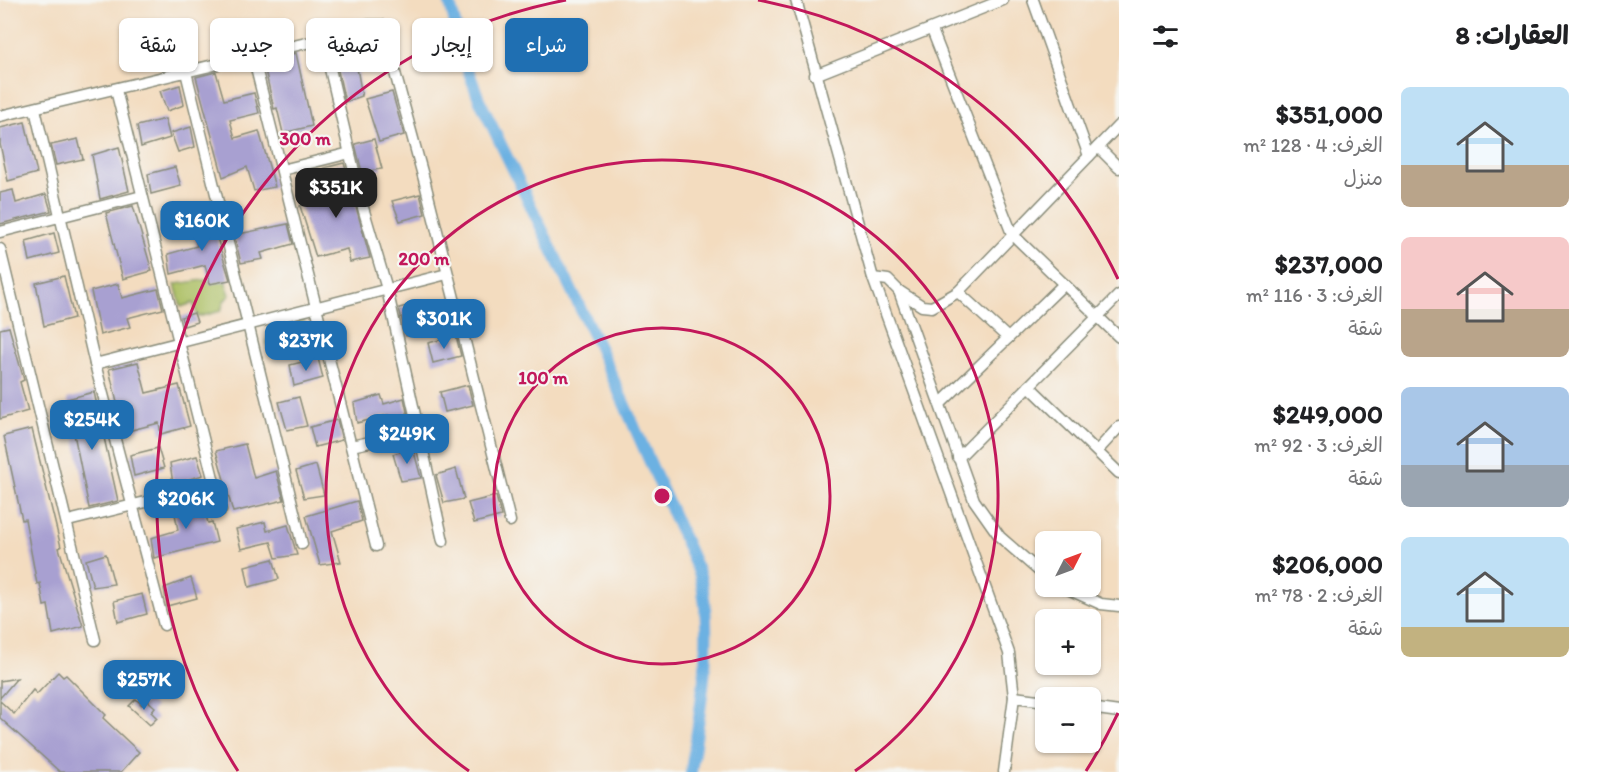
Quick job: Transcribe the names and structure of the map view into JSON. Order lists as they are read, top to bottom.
{
  "north": "top right",
  "page": {
    "heading": "العقارات: 8",
    "chip": [
      "شراء",
      "إيجار",
      "تصفية",
      "جديد",
      "شقة"
    ],
    "list": [
      {
        "name": "$351,000",
        "note": "الغرف: 4 · 128 m² · منزل"
      },
      {
        "name": "$237,000",
        "note": "الغرف: 3 · 116 m² · شقة"
      },
      {
        "name": "$249,000",
        "note": "الغرف: 3 · 92 m² · شقة"
      },
      {
        "name": "$206,000",
        "note": "الغرف: 2 · 78 m² · شقة"
      }
    ],
    "price": [
      "$351K",
      "$160K",
      "$301K",
      "$237K",
      "$254K",
      "$249K",
      "$206K",
      "$257K"
    ],
    "map_buttons": ["+", "−"]
  },
  "rings": ["300 m", "200 m", "100 m"]
}
